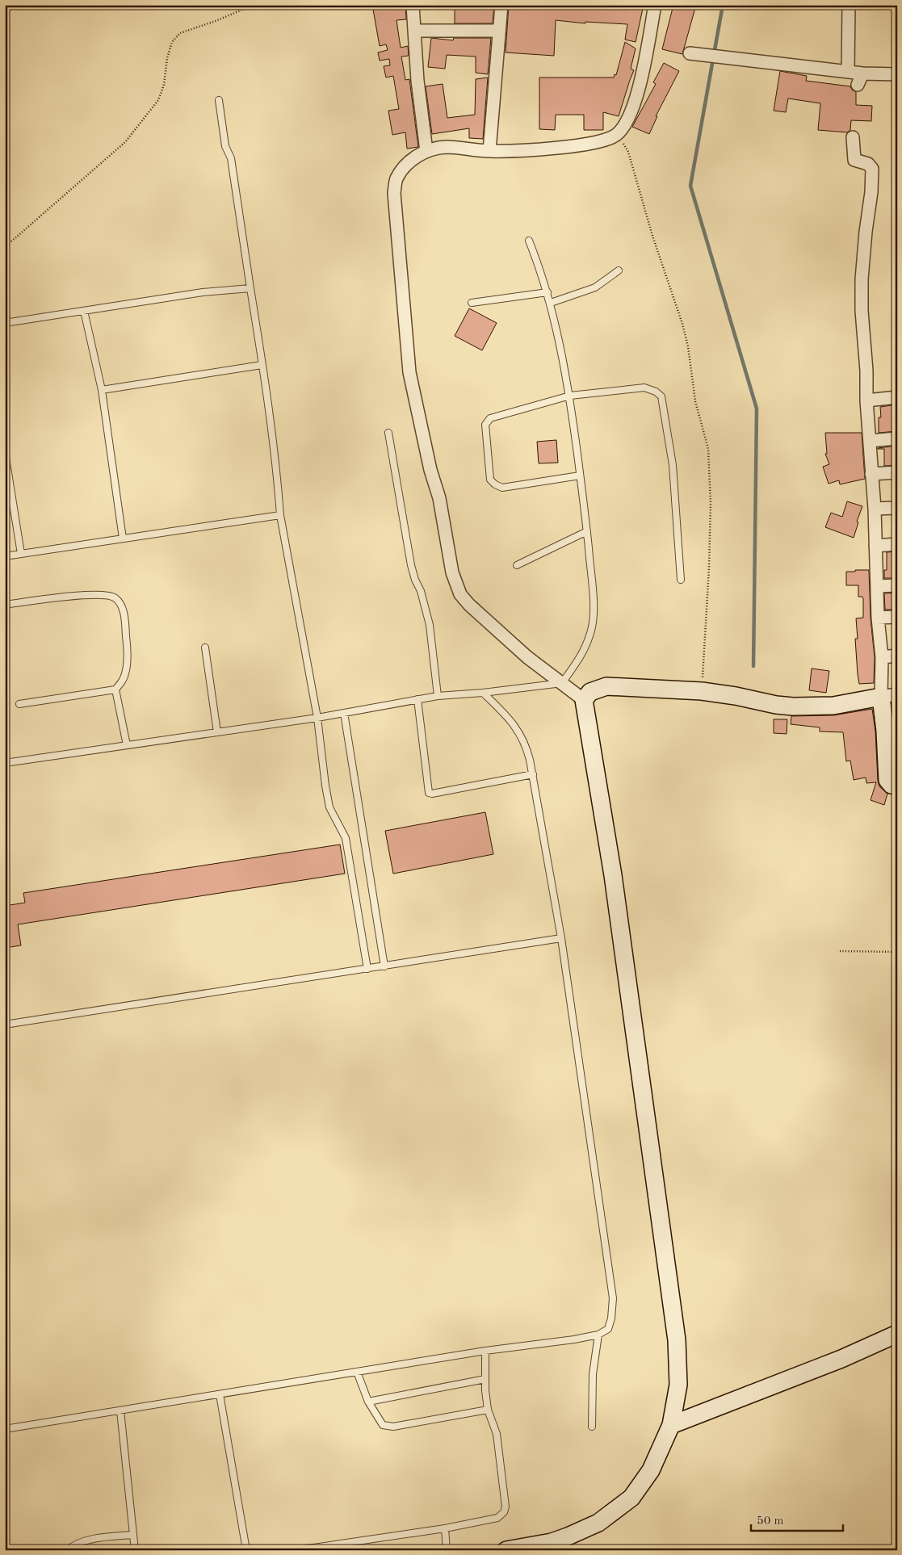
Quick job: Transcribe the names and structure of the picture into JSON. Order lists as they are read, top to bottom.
{
  "scale_bar": "50 m"
}
